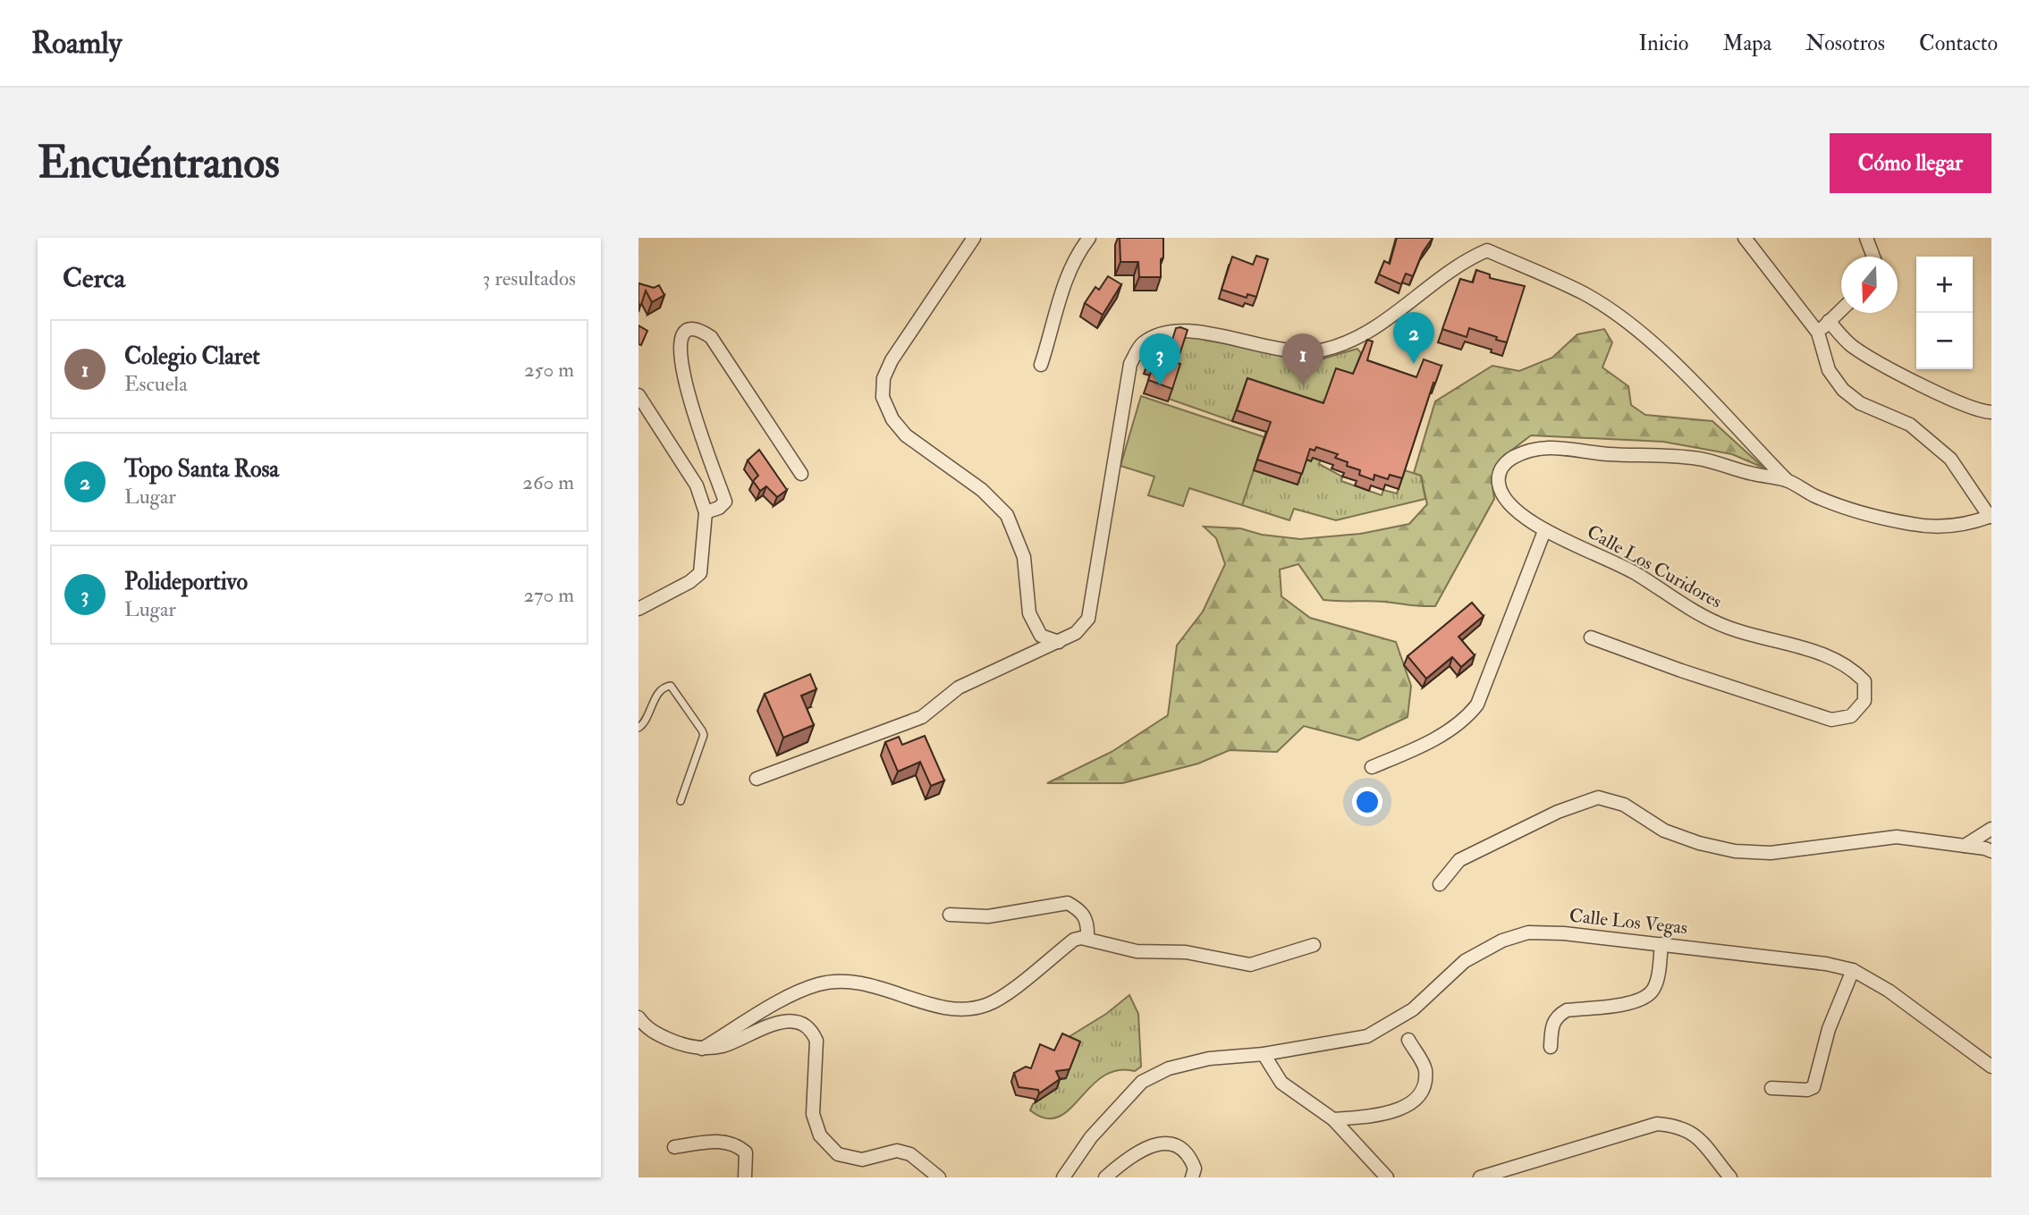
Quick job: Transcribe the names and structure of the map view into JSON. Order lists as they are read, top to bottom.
{
  "streets": {
    "street": ["Calle Los Curidores", "Calle Los Vegas"]
  },
  "north": "bottom",
  "page": {
    "header": "Roamly",
    "nav": [
      "Inicio",
      "Mapa",
      "Nosotros",
      "Contacto"
    ],
    "buttons": "Cómo llegar",
    "title": "Encuéntranos",
    "heading": ["Cerca", "3 resultados"],
    "map_buttons": ["+", "−"],
    "pins": ["2", "1", "3"],
    "list": [
      {
        "mark": "1",
        "name": "Colegio Claret",
        "note": "Escuela",
        "value": "250 m"
      },
      {
        "mark": "2",
        "name": "Topo Santa Rosa",
        "note": "Lugar",
        "value": "260 m"
      },
      {
        "mark": "3",
        "name": "Polideportivo",
        "note": "Lugar",
        "value": "270 m"
      }
    ]
  }
}
